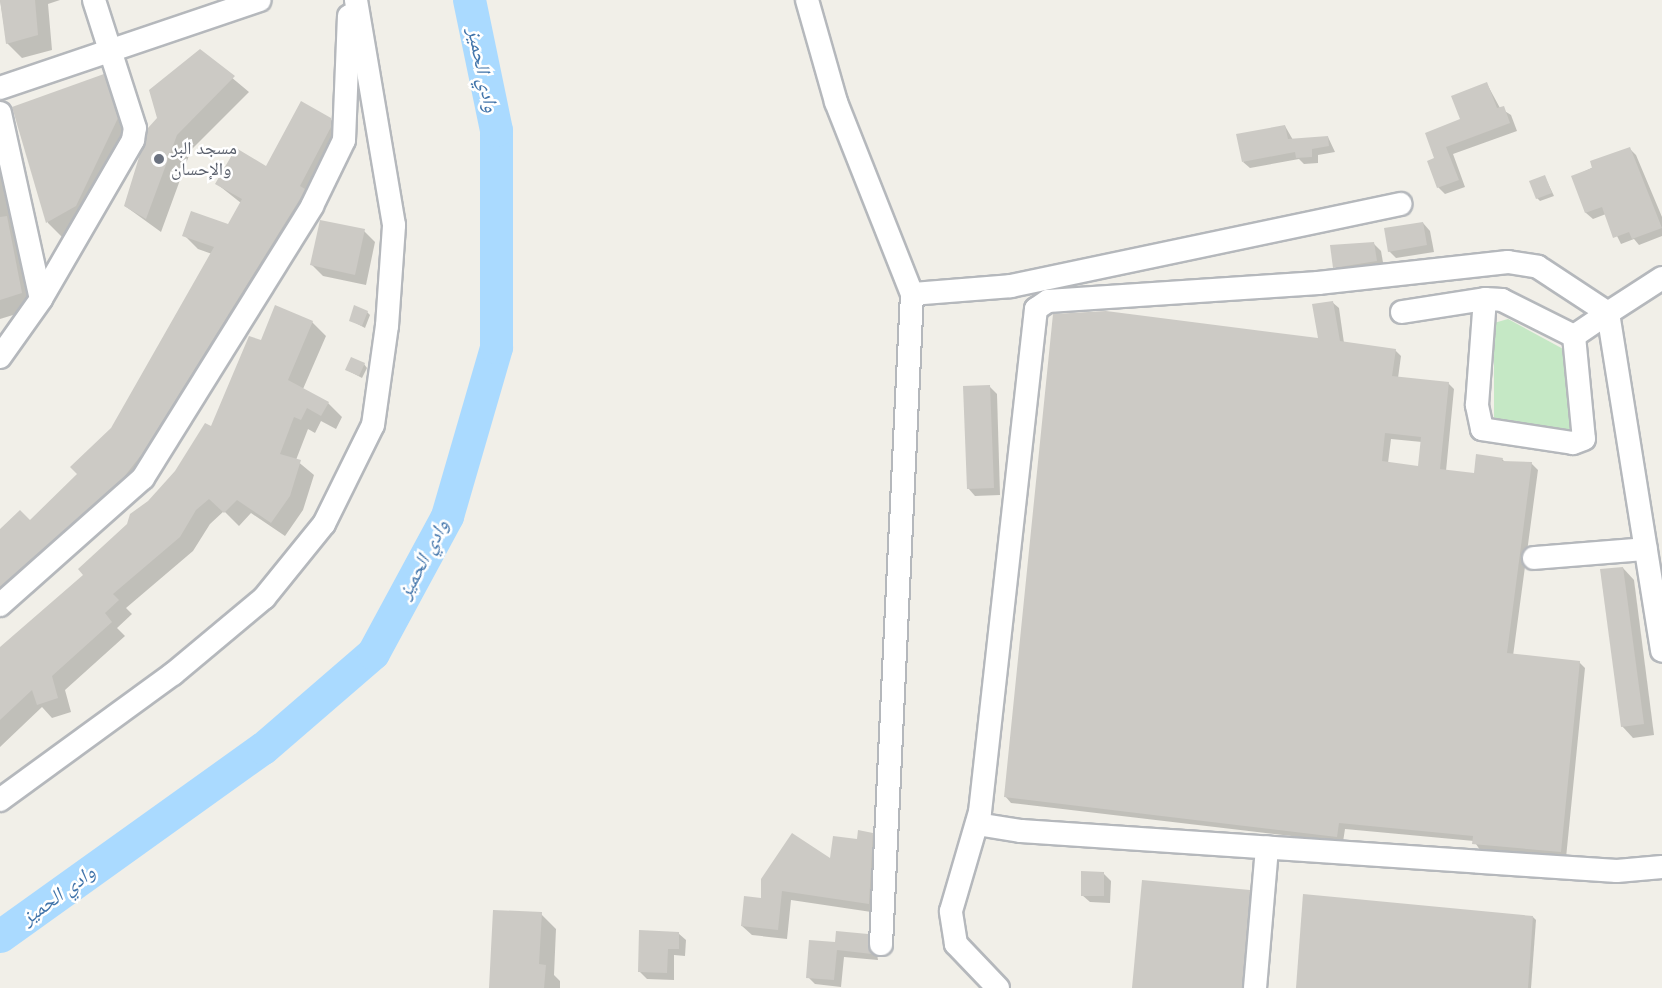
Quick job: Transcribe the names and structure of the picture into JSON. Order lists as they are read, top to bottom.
{
  "water": ["وادي الحميز"],
  "places": ["مسجد البر والإحسان"]
}
